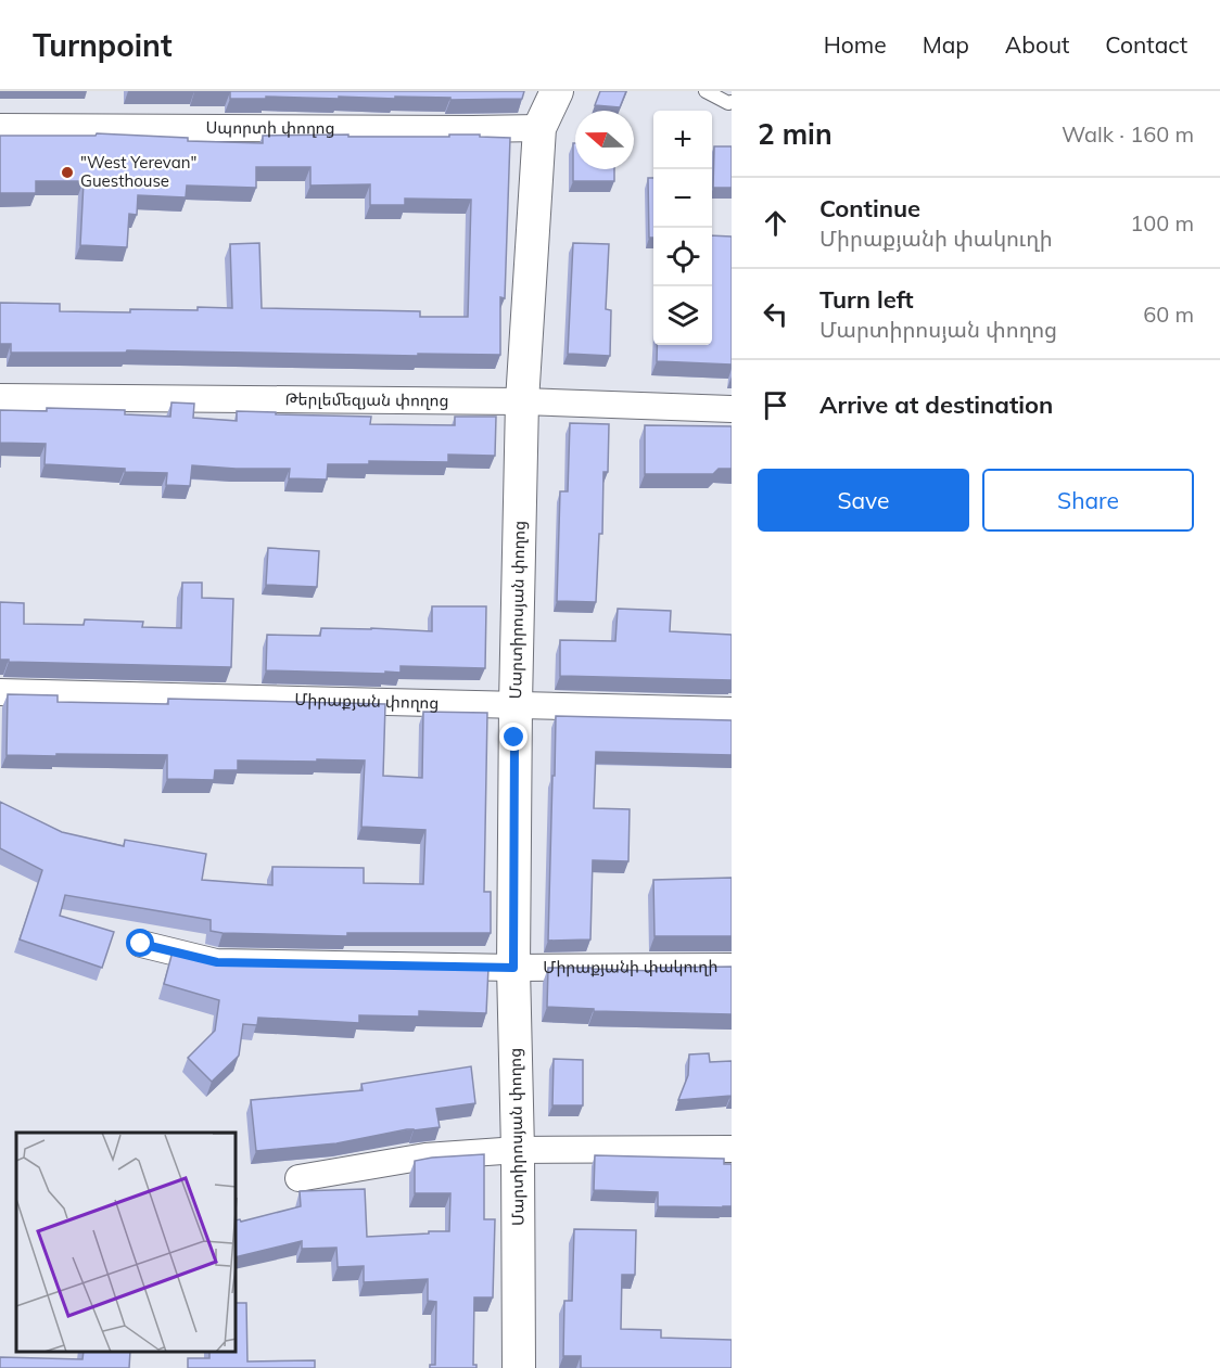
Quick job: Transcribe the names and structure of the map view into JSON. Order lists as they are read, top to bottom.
{
  "streets": {
    "street": [
      "Սպորտի փողոց",
      "Թերլեմեզյան փողոց",
      "Մարտիրոսյան փողոց",
      "Միրաքյան փողոց",
      "Միրաքյանի փակուղի"
    ]
  },
  "crossings": [
    ["Սպորտի փողոց", "Մարտիրոսյան փողոց"],
    ["Թերլեմեզյան փողոց", "Մարտիրոսյան փողոց"],
    ["Մարտիրոսյան փողոց", "Միրաքյան փողոց"],
    ["Մարտիրոսյան փողոց", "Միրաքյանի փակուղի"]
  ],
  "places": ["\"West Yerevan\" Guesthouse"],
  "north": "left",
  "page": {
    "header": "Turnpoint",
    "nav": [
      "Home",
      "Map",
      "About",
      "Contact"
    ],
    "heading": ["2 min", "Walk · 160 m"],
    "map_buttons": ["+", "−"],
    "list": [
      ["Continue", "Միրաքյանի փակուղի", "100 m"],
      ["Turn left", "Մարտիրոսյան փողոց", "60 m"],
      "Arrive at destination"
    ],
    "buttons": ["Save", "Share"]
  }
}
